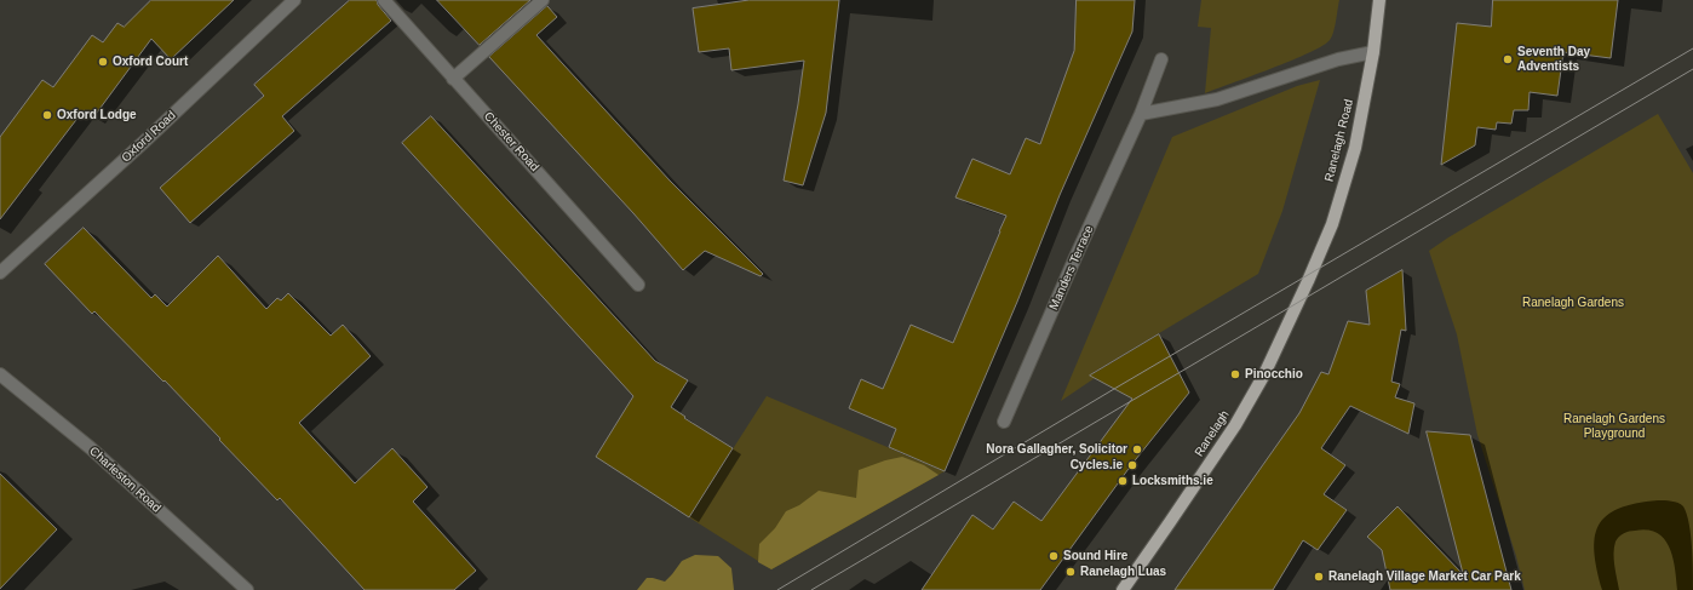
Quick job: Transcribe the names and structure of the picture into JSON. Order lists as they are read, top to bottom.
{
  "streets": {
    "main road": ["Ranelagh Road", "Ranelagh"],
    "street": [
      "Oxford Road",
      "Chester Road",
      "Manders Terrace",
      "Charleston Road"
    ]
  },
  "crossings": [
    ["Ranelagh Road", "Ranelagh"]
  ],
  "parks": ["Ranelagh Gardens", "Ranelagh Gardens Playground"],
  "places": [
    "Seventh Day Adventists",
    "Oxford Court",
    "Oxford Lodge",
    "Pinocchio",
    "Nora Gallagher, Solicitor",
    "Cycles.ie",
    "Locksmiths.ie",
    "Sound Hire",
    "Ranelagh Luas",
    "Ranelagh Village Market Car Park"
  ]
}
